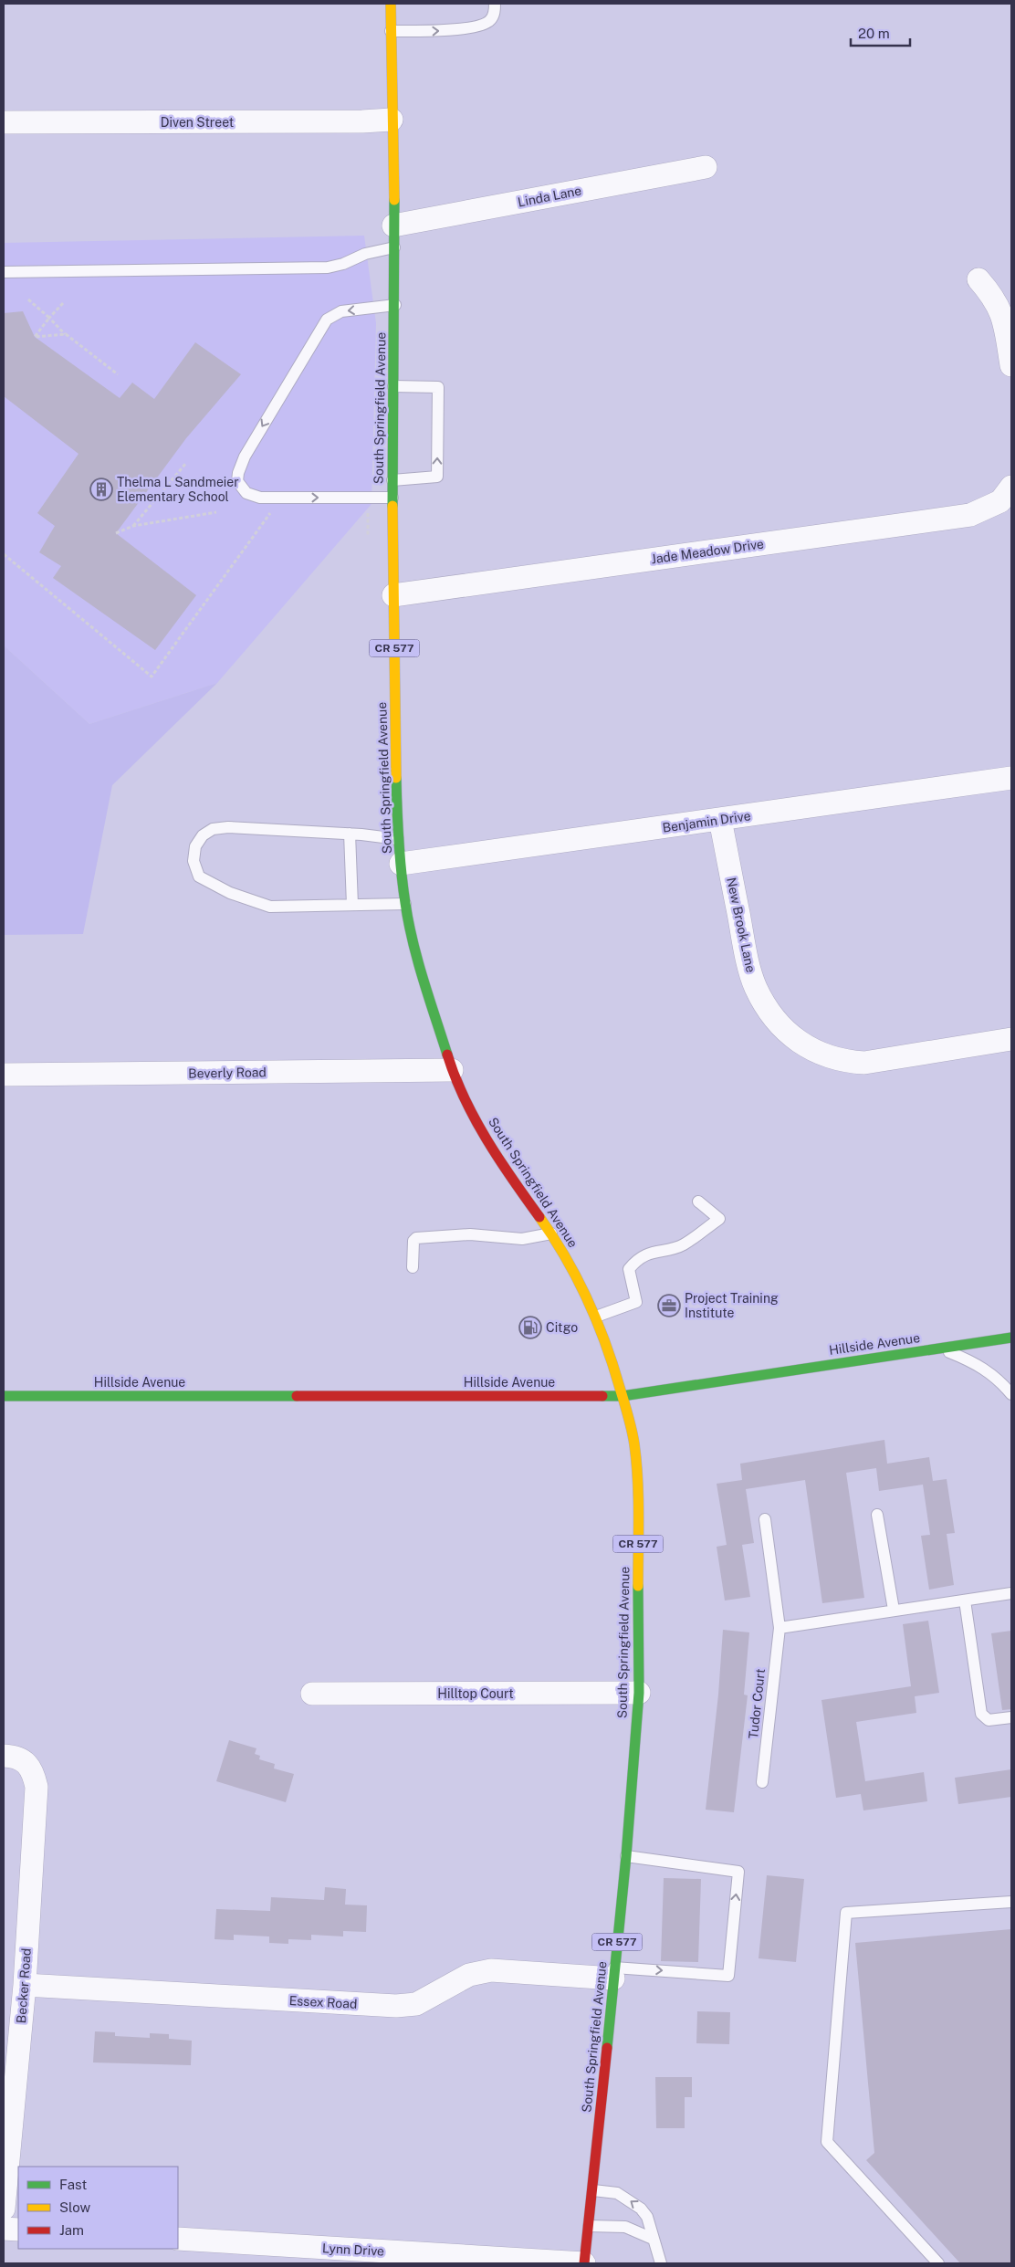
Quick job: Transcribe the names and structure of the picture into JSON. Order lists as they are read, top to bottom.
{
  "streets": {
    "main road": ["South Springfield Avenue", "CR 577", "Hillside Avenue"],
    "street": [
      "Diven Street",
      "Linda Lane",
      "Jade Meadow Drive",
      "Benjamin Drive",
      "New Brook Lane",
      "Beverly Road",
      "Hilltop Court",
      "Becker Road",
      "Essex Road",
      "Lynn Drive"
    ],
    "lane": ["Tudor Court"]
  },
  "crossings": [
    ["Diven Street", "South Springfield Avenue"],
    ["Linda Lane", "South Springfield Avenue"],
    ["South Springfield Avenue", "Jade Meadow Drive"],
    ["South Springfield Avenue", "Benjamin Drive"],
    ["South Springfield Avenue", "Beverly Road"],
    ["South Springfield Avenue", "Hillside Avenue"],
    ["South Springfield Avenue", "Hilltop Court"],
    ["South Springfield Avenue", "Essex Road"],
    ["South Springfield Avenue", "Lynn Drive"],
    ["Benjamin Drive", "New Brook Lane"],
    ["Becker Road", "Essex Road"]
  ],
  "places": {
    "building": ["Thelma L Sandmeier Elementary School"],
    "office": ["Project Training Institute"],
    "fuel station": ["Citgo"]
  },
  "legend": ["Fast", "Slow", "Jam"],
  "scale_bar": "20 m"
}
